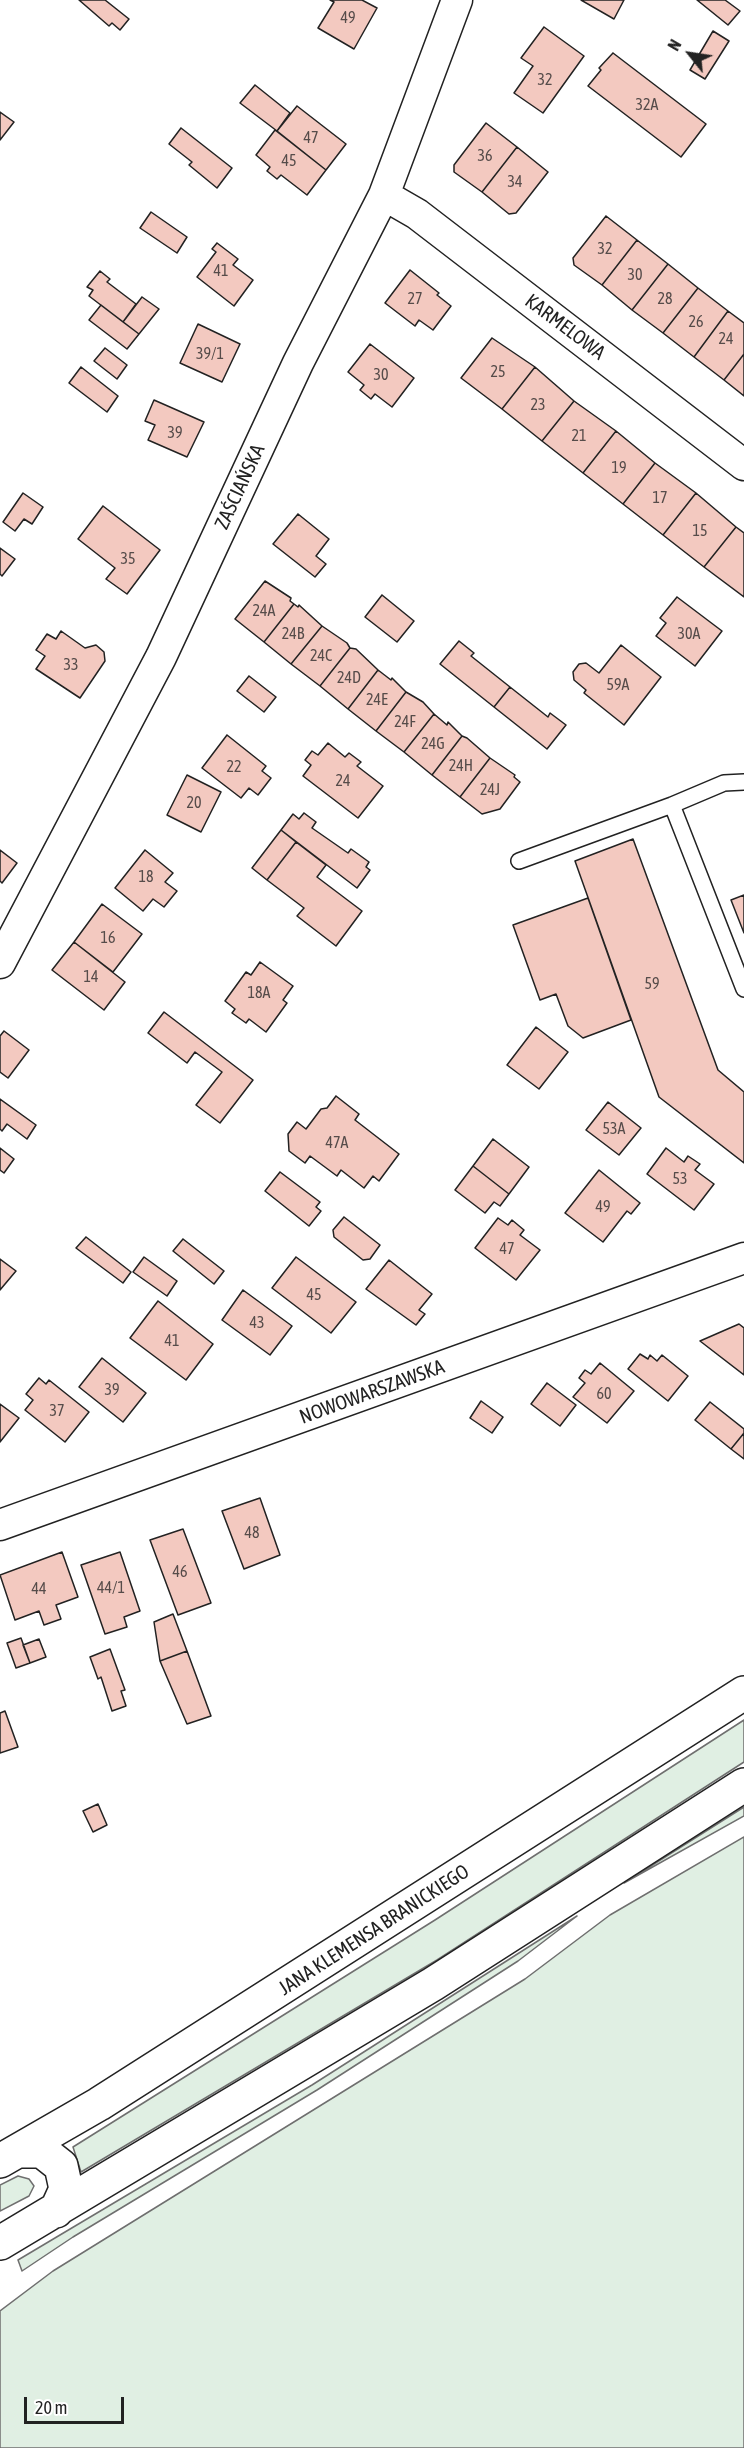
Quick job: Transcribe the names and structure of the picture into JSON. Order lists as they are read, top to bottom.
{
  "streets": {
    "main road": ["JANA KLEMENSA BRANICKIEGO"],
    "street": ["KARMELOWA", "ZAŚCIAŃSKA", "NOWOWARSZAWSKA"]
  },
  "crossings": [
    ["KARMELOWA", "ZAŚCIAŃSKA"]
  ],
  "house_numbers": [
    "49",
    "32",
    "32A",
    "47",
    "36",
    "45",
    "34",
    "32",
    "41",
    "30",
    "27",
    "28",
    "26",
    "24",
    "39/1",
    "25",
    "30",
    "23",
    "39",
    "21",
    "19",
    "17",
    "15",
    "35",
    "24A",
    "24B",
    "30A",
    "24C",
    "33",
    "24D",
    "59A",
    "24E",
    "24F",
    "24G",
    "24H",
    "22",
    "24",
    "24J",
    "20",
    "18",
    "16",
    "14",
    "59",
    "18A",
    "53A",
    "47A",
    "53",
    "49",
    "47",
    "45",
    "43",
    "41",
    "39",
    "60",
    "37",
    "48",
    "46",
    "44/1",
    "44"
  ],
  "scale_bar": "20 m",
  "north": "top left"
}
